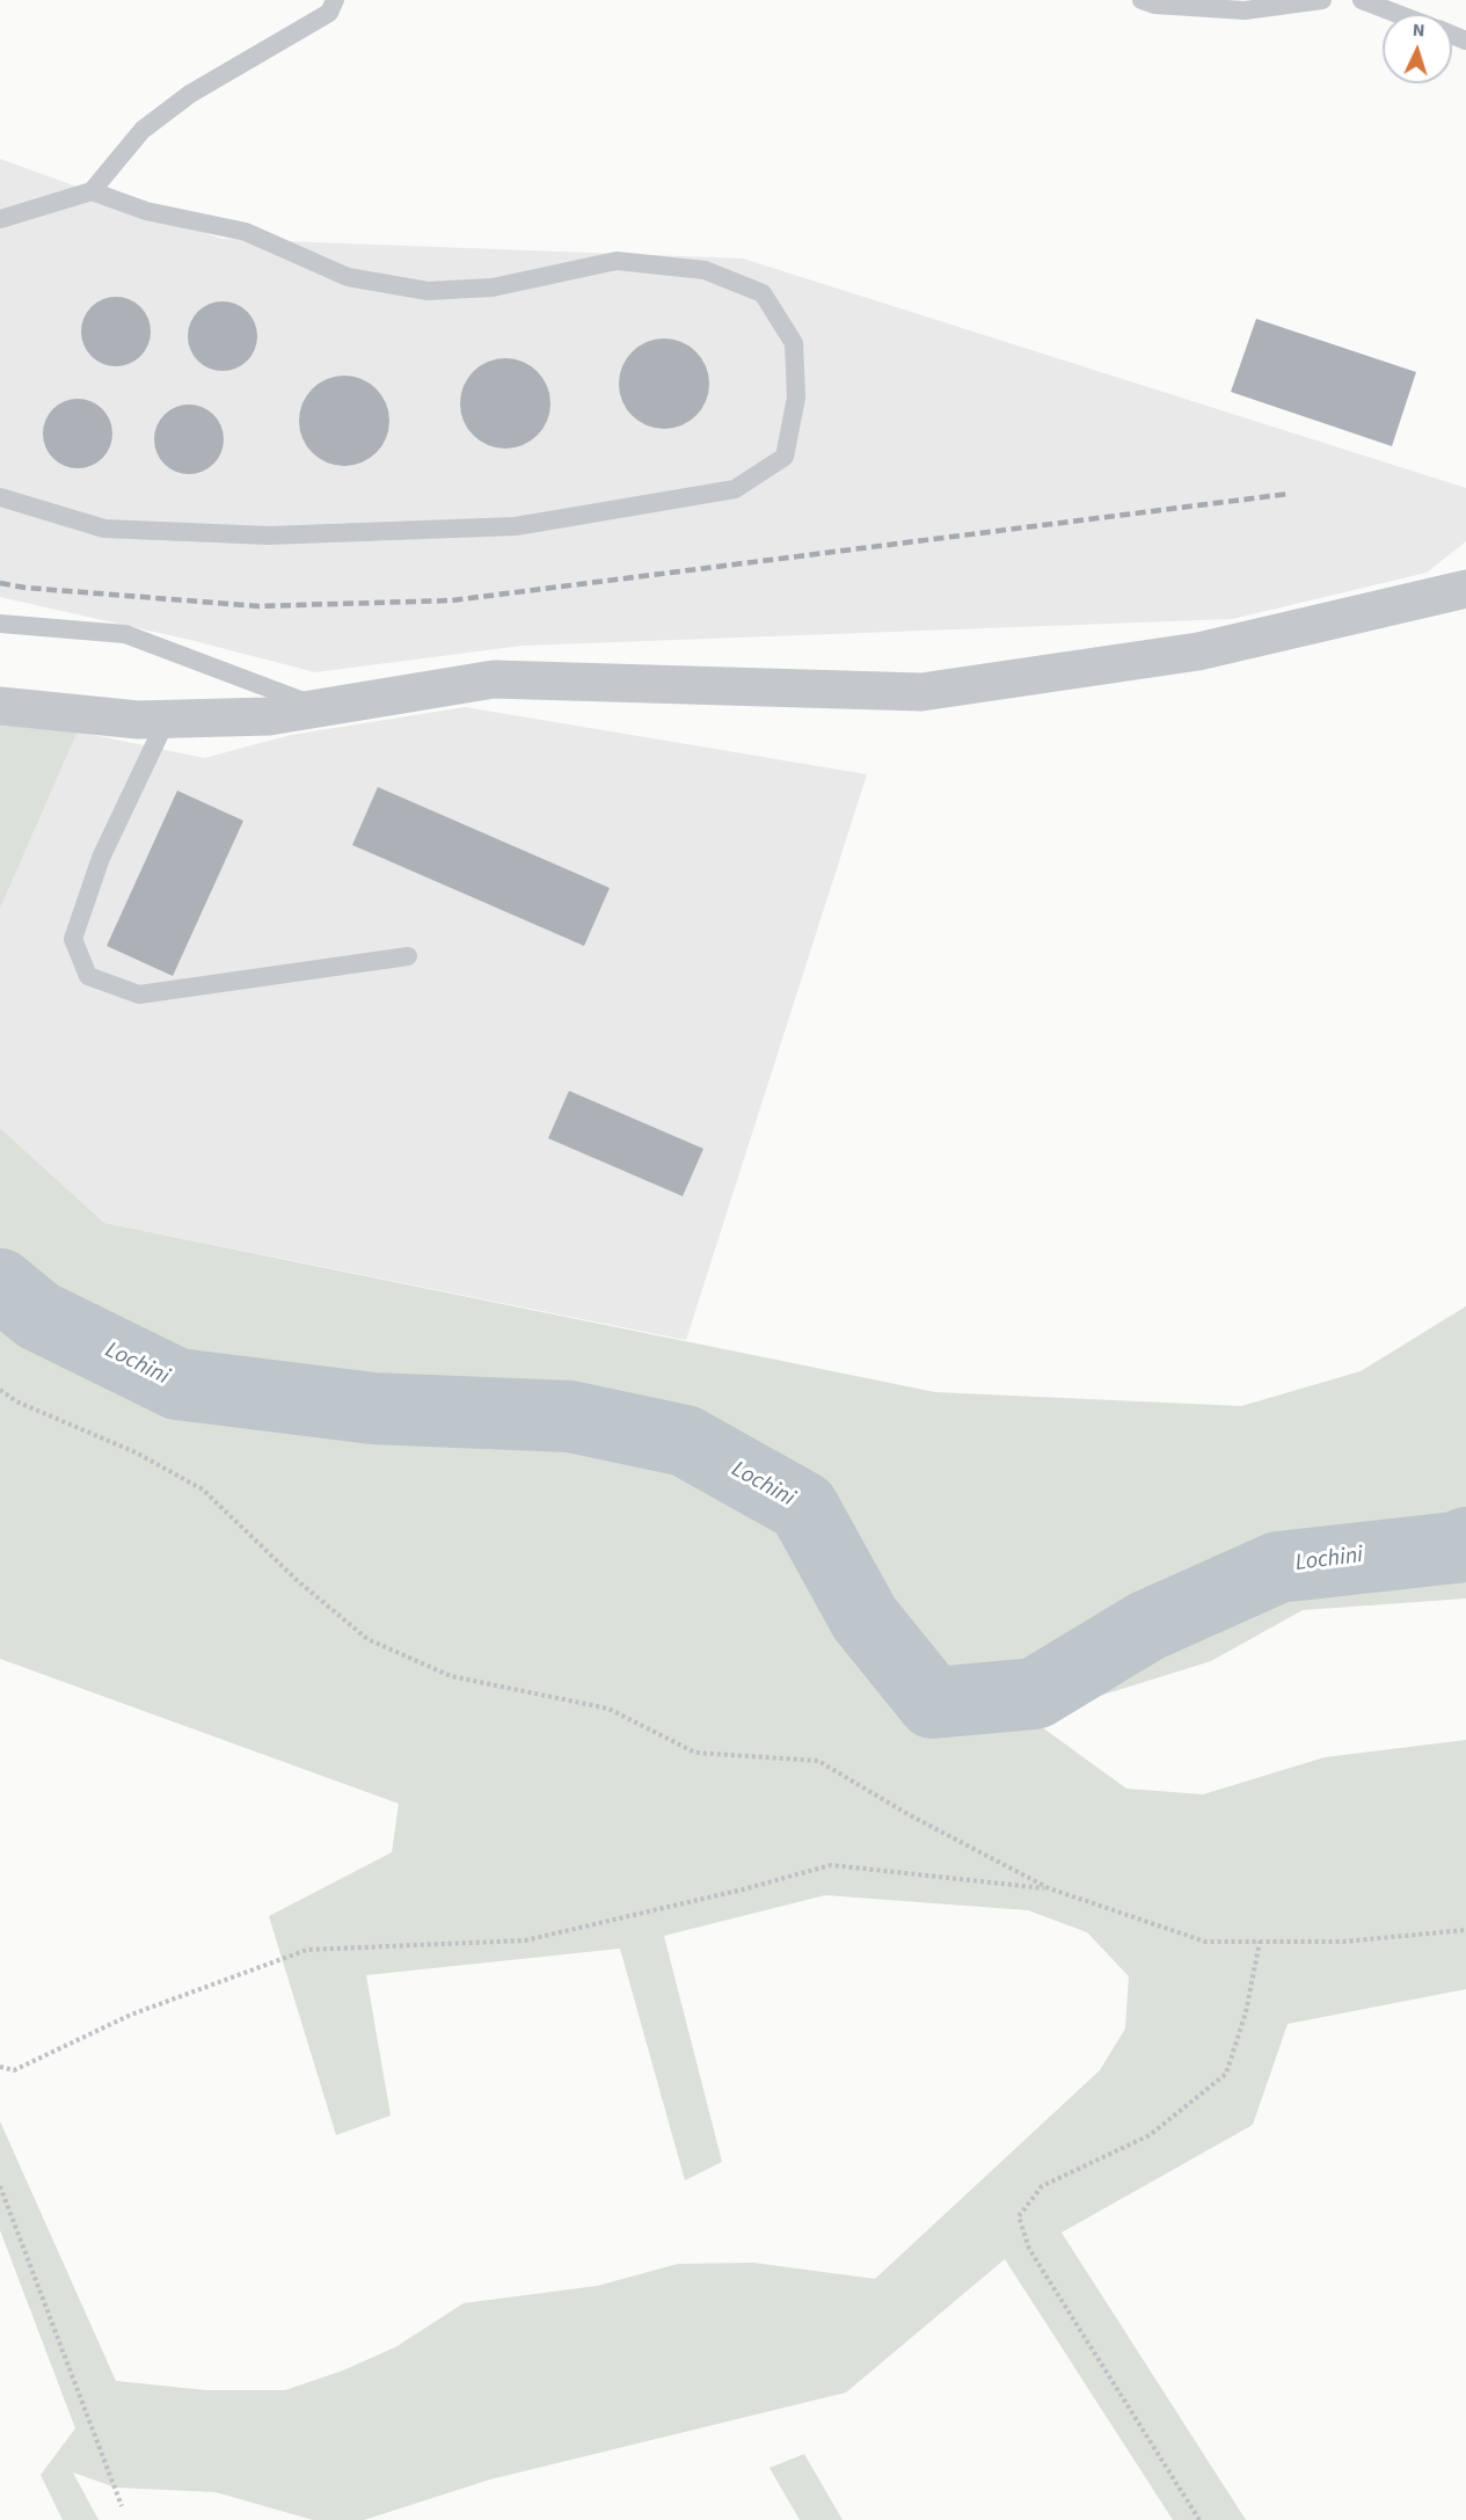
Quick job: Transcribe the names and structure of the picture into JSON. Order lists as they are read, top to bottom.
{
  "water": ["Lochini"],
  "north": "top"
}
